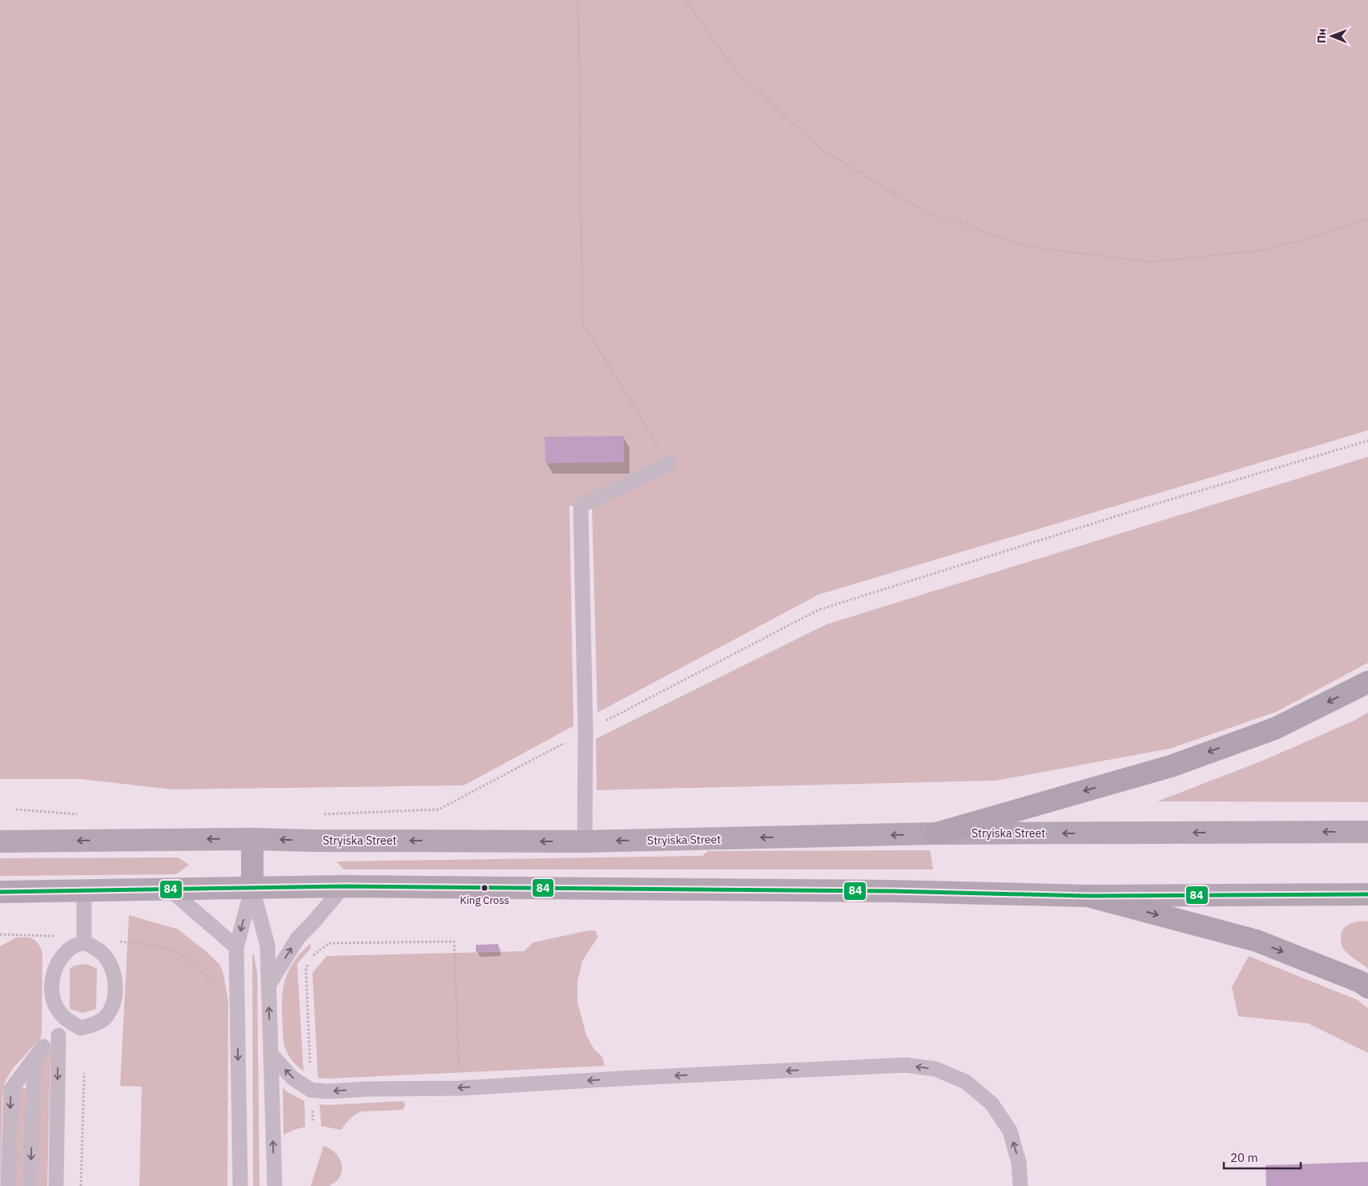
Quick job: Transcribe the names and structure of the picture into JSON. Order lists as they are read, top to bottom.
{
  "streets": {
    "main road": ["Stryiska Street"]
  },
  "places": ["King Cross"],
  "lines": ["transit line 84"],
  "scale_bar": "20 m",
  "north": "left"
}
